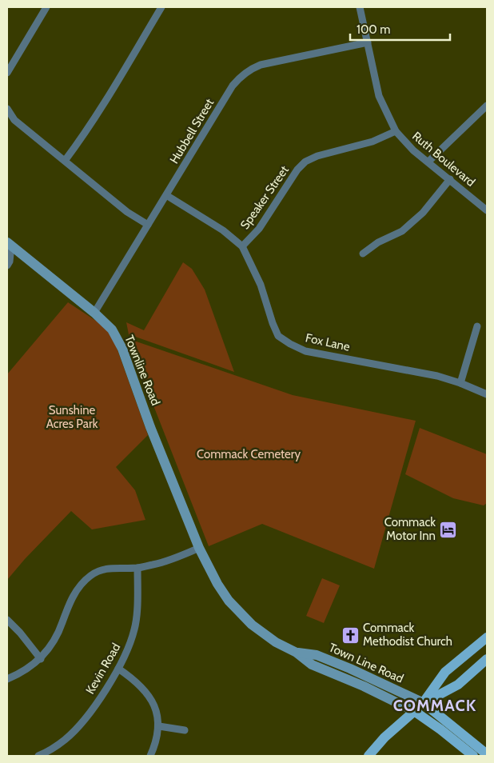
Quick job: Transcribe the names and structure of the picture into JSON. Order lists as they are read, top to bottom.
{
  "streets": {
    "main road": ["Townline Road", "Town Line Road"],
    "street": [
      "Hubbell Street",
      "Ruth Boulevard",
      "Speaker Street",
      "Fox Lane",
      "Kevin Road"
    ]
  },
  "crossings": [
    ["Hubbell Street", "Ruth Boulevard"],
    ["Hubbell Street", "Fox Lane"],
    ["Hubbell Street", "Townline Road"],
    ["Ruth Boulevard", "Speaker Street"],
    ["Speaker Street", "Fox Lane"],
    ["Townline Road", "Town Line Road"]
  ],
  "districts": ["COMMACK"],
  "parks": ["Sunshine Acres Park", "Commack Cemetery"],
  "places": {
    "hotel": ["Commack Motor Inn"],
    "church": ["Commack Methodist Church"]
  },
  "scale_bar": "100 m"
}
